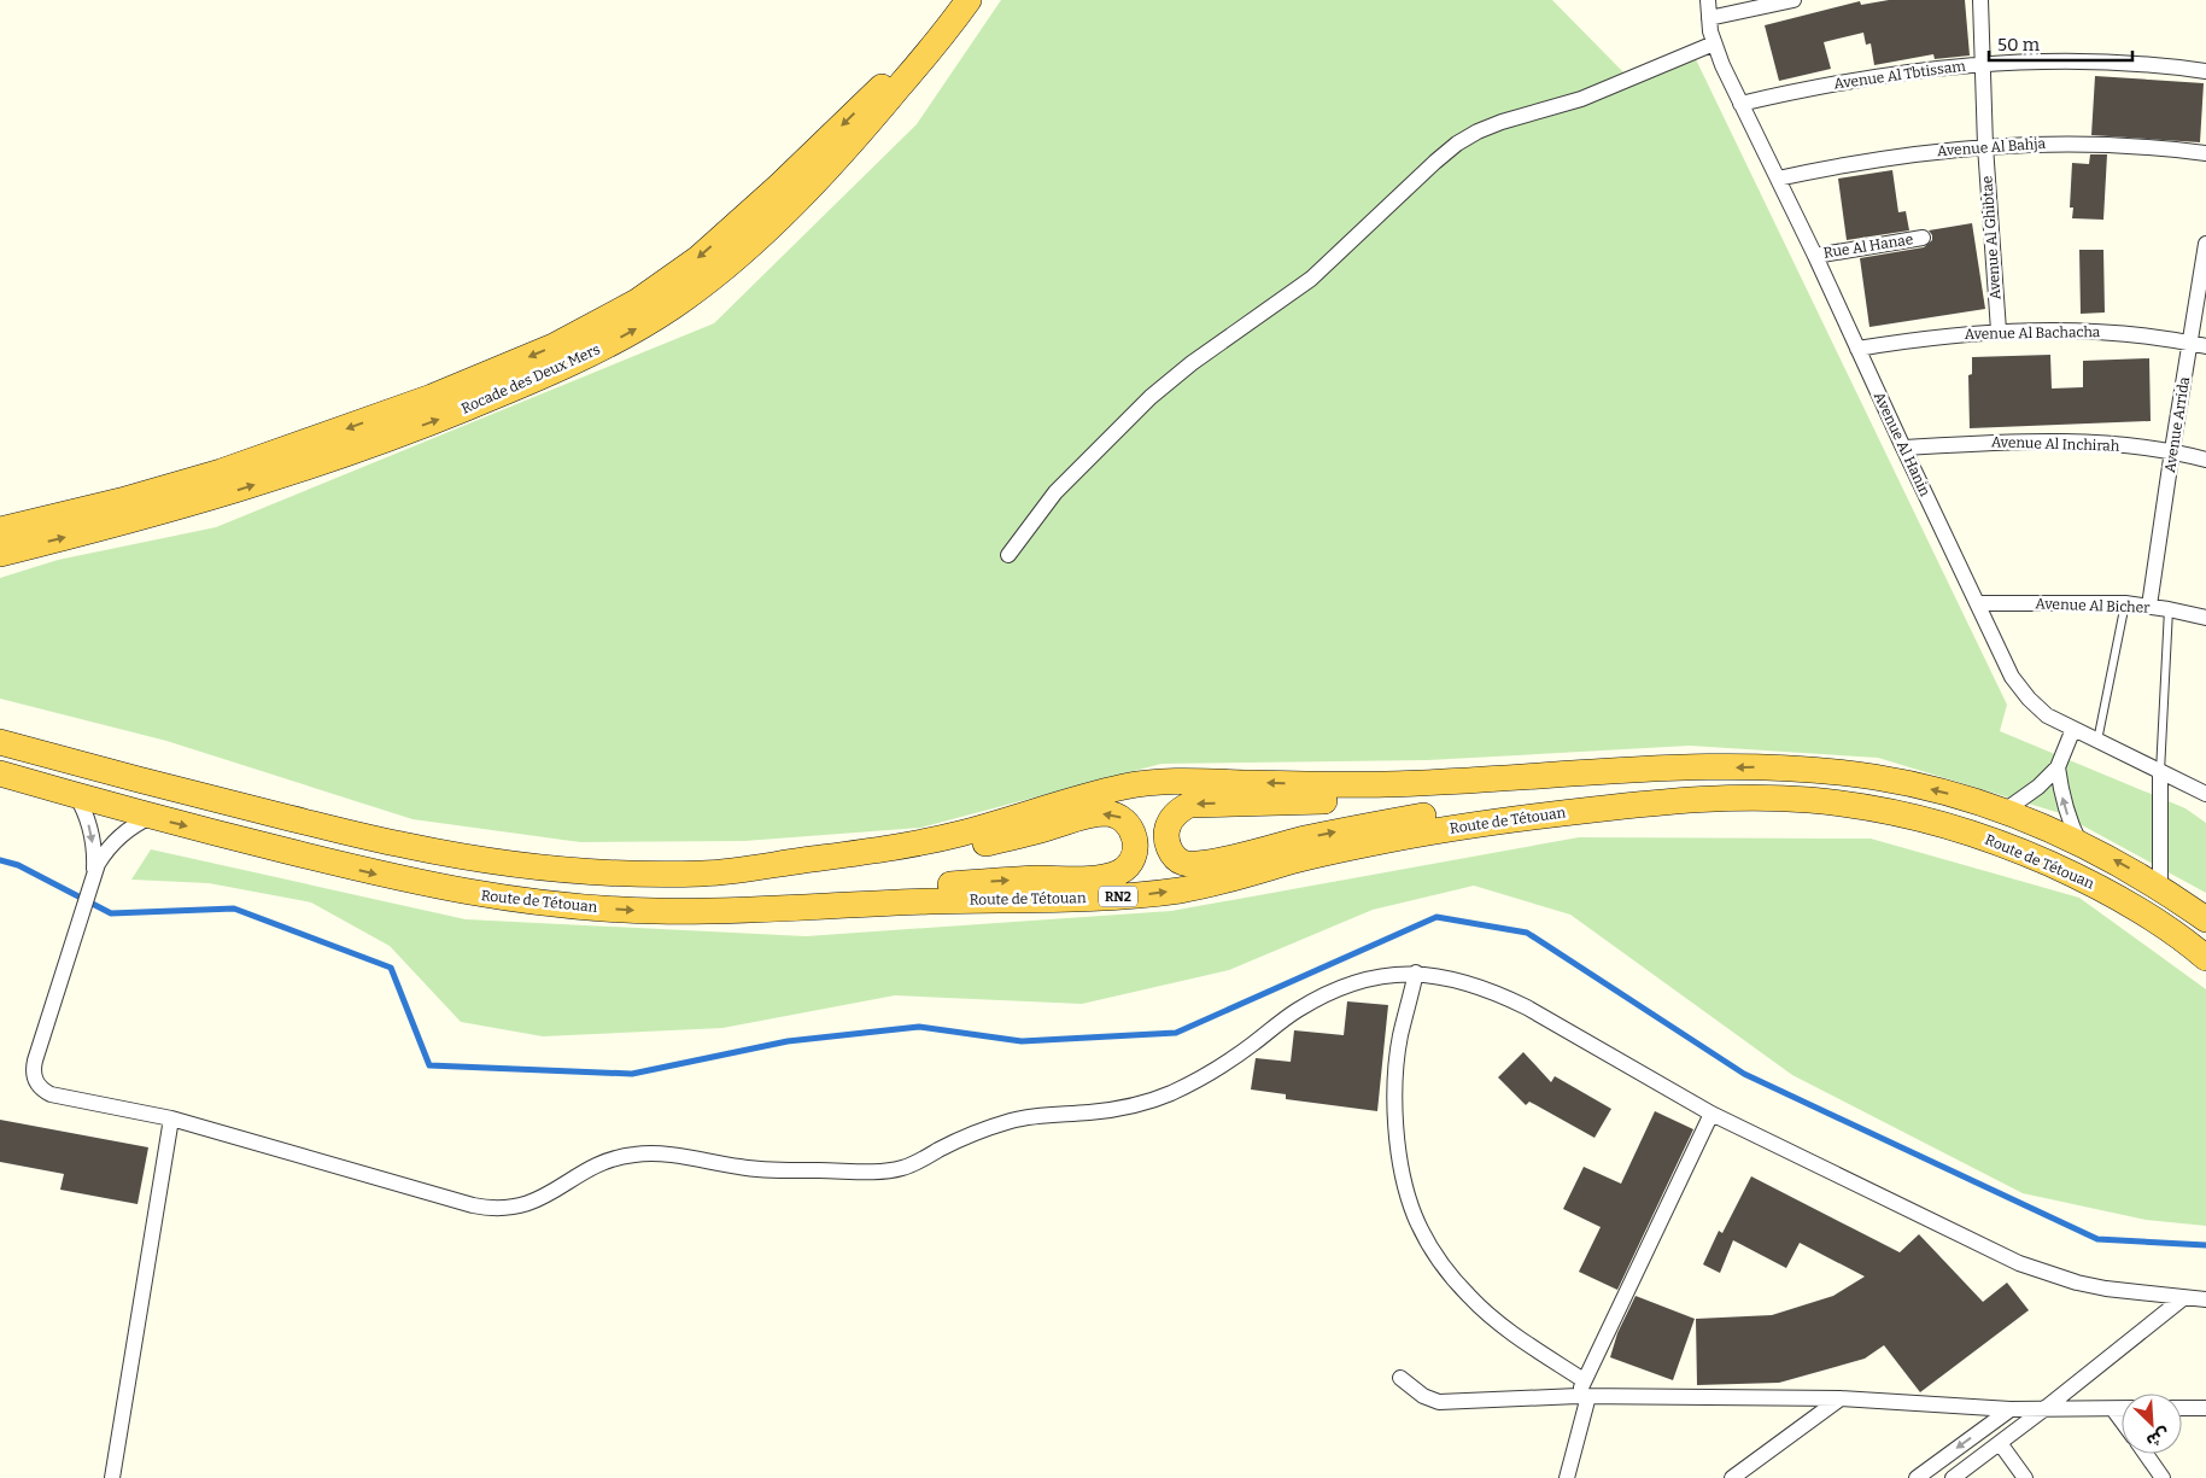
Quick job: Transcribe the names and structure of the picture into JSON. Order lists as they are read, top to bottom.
{
  "streets": {
    "highway": ["Rocade des Deux Mers", "Route de Tétouan", "RN2"],
    "street": [
      "Avenue Al Tbtissam",
      "Avenue Al Bahja",
      "Avenue Al Ghibtae",
      "Rue Al Hanae",
      "Avenue Al Bachacha",
      "Avenue Arrida",
      "Avenue Al Hanin",
      "Avenue Al Inchirah",
      "Avenue Al Bicher"
    ]
  },
  "crossings": [
    ["Avenue Al Tbtissam", "Avenue Al Ghibtae"],
    ["Avenue Al Tbtissam", "Avenue Al Hanin"],
    ["Avenue Al Bahja", "Avenue Al Ghibtae"],
    ["Avenue Al Bahja", "Avenue Al Hanin"],
    ["Avenue Al Ghibtae", "Avenue Al Bachacha"],
    ["Rue Al Hanae", "Avenue Al Hanin"],
    ["Avenue Al Bachacha", "Avenue Arrida"],
    ["Avenue Al Bachacha", "Avenue Al Hanin"],
    ["Avenue Arrida", "Avenue Al Inchirah"],
    ["Avenue Arrida", "Avenue Al Bicher"],
    ["Avenue Al Hanin", "Avenue Al Inchirah"],
    ["Avenue Al Hanin", "Avenue Al Bicher"]
  ],
  "scale_bar": "50 m",
  "north": "bottom right"
}
